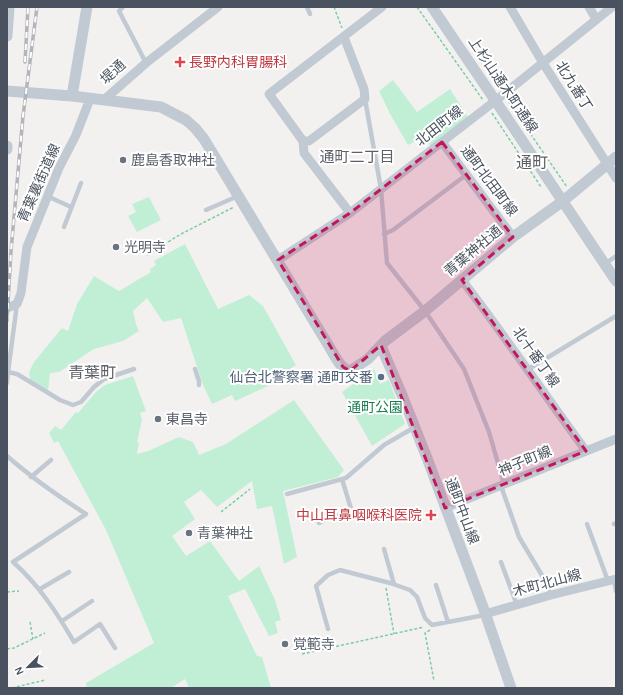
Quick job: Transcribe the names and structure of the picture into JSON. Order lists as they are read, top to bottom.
{
  "streets": {
    "street": [
      "堤通",
      "上杉山通木町通線",
      "北九番丁",
      "北田町線",
      "通町北田町線",
      "青葉裏街道線",
      "青葉神社通",
      "北十番丁線",
      "神子町線",
      "通町中山線",
      "木町北山線"
    ]
  },
  "crossings": [
    ["堤通", "青葉裏街道線"],
    ["上杉山通木町通線", "北田町線"],
    ["上杉山通木町通線", "青葉神社通"],
    ["北九番丁", "北田町線"],
    ["北九番丁", "青葉神社通"],
    ["北田町線", "通町北田町線"],
    ["北田町線", "青葉神社通"],
    ["通町北田町線", "青葉神社通"],
    ["青葉神社通", "北十番丁線"],
    ["青葉神社通", "通町中山線"],
    ["北十番丁線", "神子町線"],
    ["神子町線", "通町中山線"],
    ["通町中山線", "木町北山線"]
  ],
  "districts": ["通町二丁目", "通町", "青葉町"],
  "parks": ["通町公園"],
  "places": {
    "health": ["長野内科胃腸科", "中山耳鼻咽喉科医院"],
    "other": [
      "鹿島香取神社",
      "光明寺",
      "仙台北警察署 通町交番",
      "東昌寺",
      "青葉神社",
      "覚範寺"
    ]
  },
  "north": "bottom left"
}
